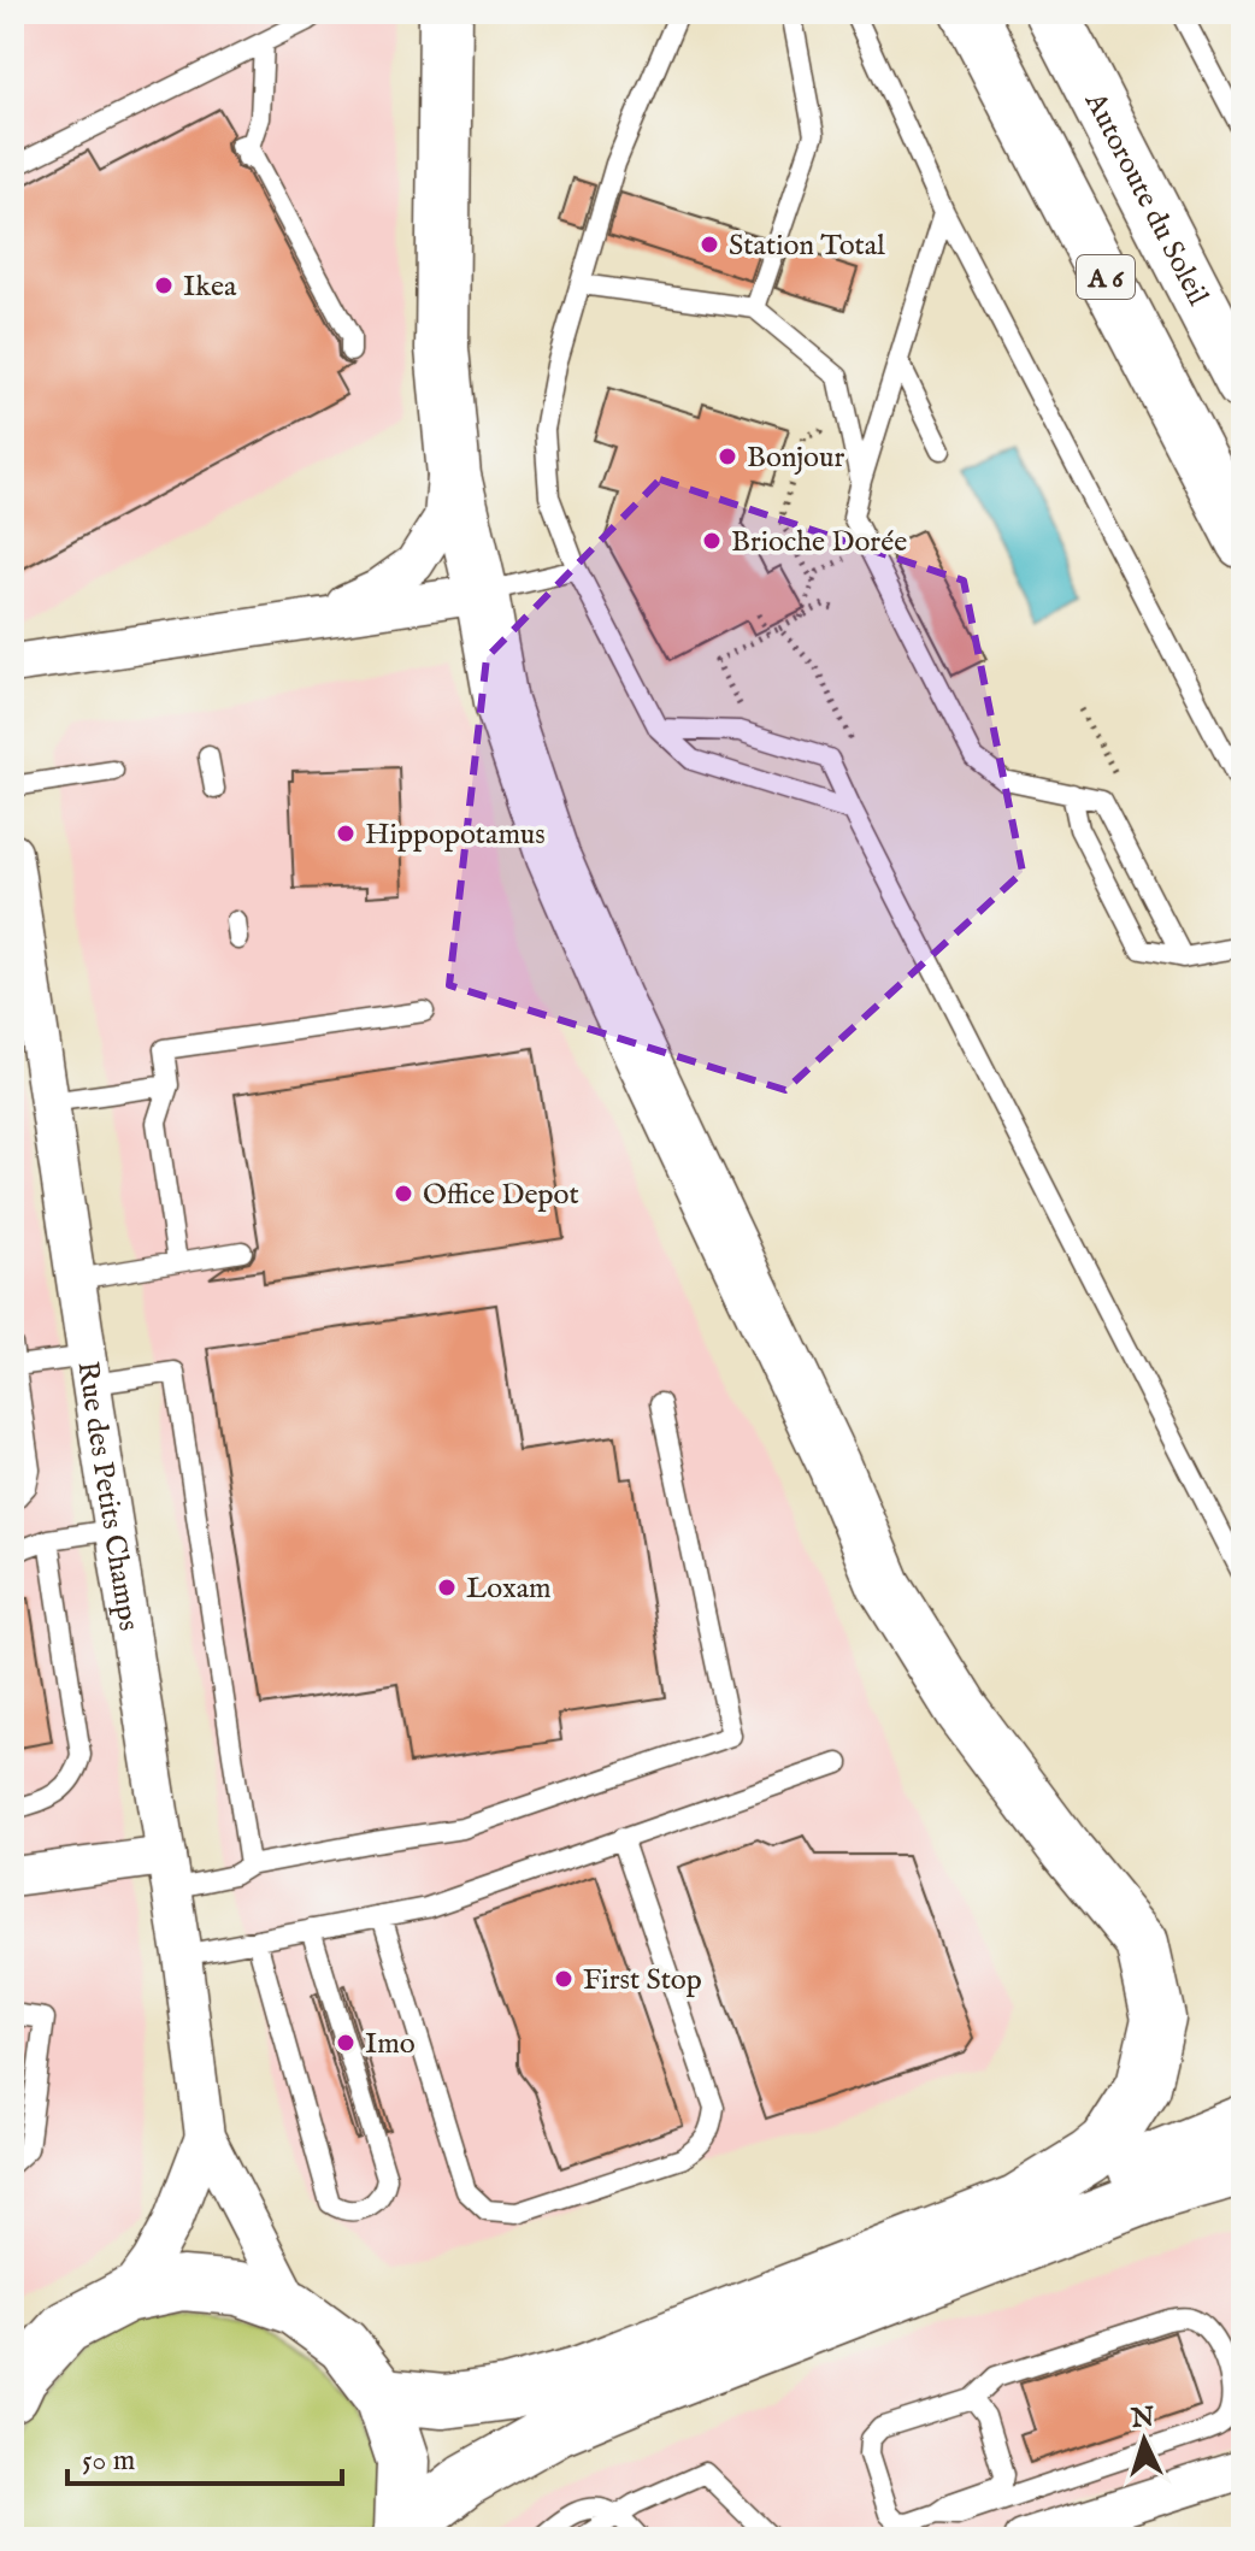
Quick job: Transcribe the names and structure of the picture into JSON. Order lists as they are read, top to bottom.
{
  "streets": {
    "main road": ["Autoroute du Soleil", "A 6"],
    "street": ["Rue des Petits Champs"]
  },
  "places": [
    "Station Total",
    "Ikea",
    "Bonjour",
    "Brioche Dorée",
    "Hippopotamus",
    "Office Depot",
    "Loxam",
    "First Stop",
    "Imo"
  ],
  "scale_bar": "50 m",
  "north": "top"
}
